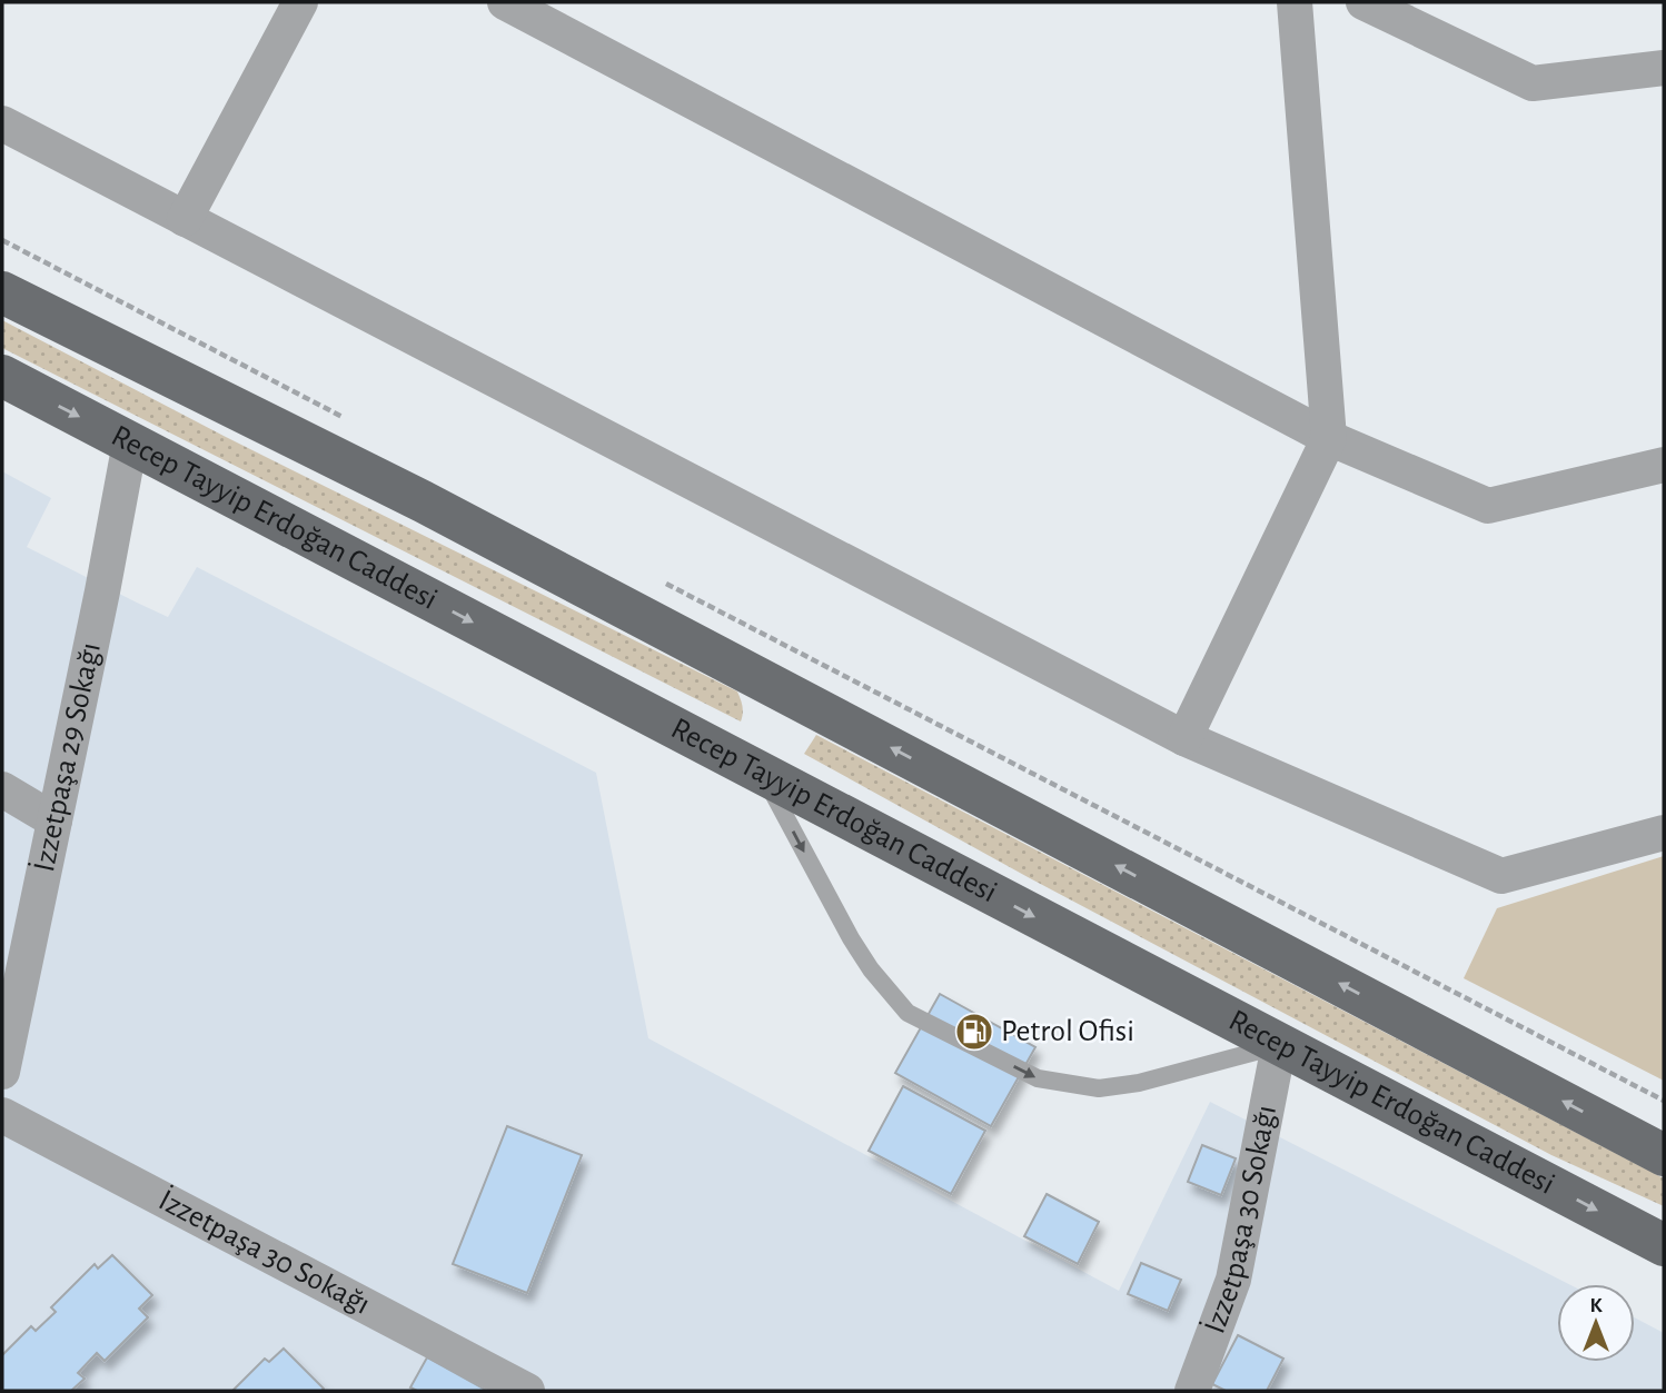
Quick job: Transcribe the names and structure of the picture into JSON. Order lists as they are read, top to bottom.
{
  "streets": {
    "main road": ["Recep Tayyip Erdoğan Caddesi"],
    "street": ["İzzetpaşa 29 Sokağı", "İzzetpaşa 30 Sokağı"]
  },
  "crossings": [
    ["Recep Tayyip Erdoğan Caddesi", "İzzetpaşa 29 Sokağı"],
    ["Recep Tayyip Erdoğan Caddesi", "İzzetpaşa 30 Sokağı"]
  ],
  "places": {
    "fuel station": ["Petrol Ofisi"]
  },
  "north": "top"
}
